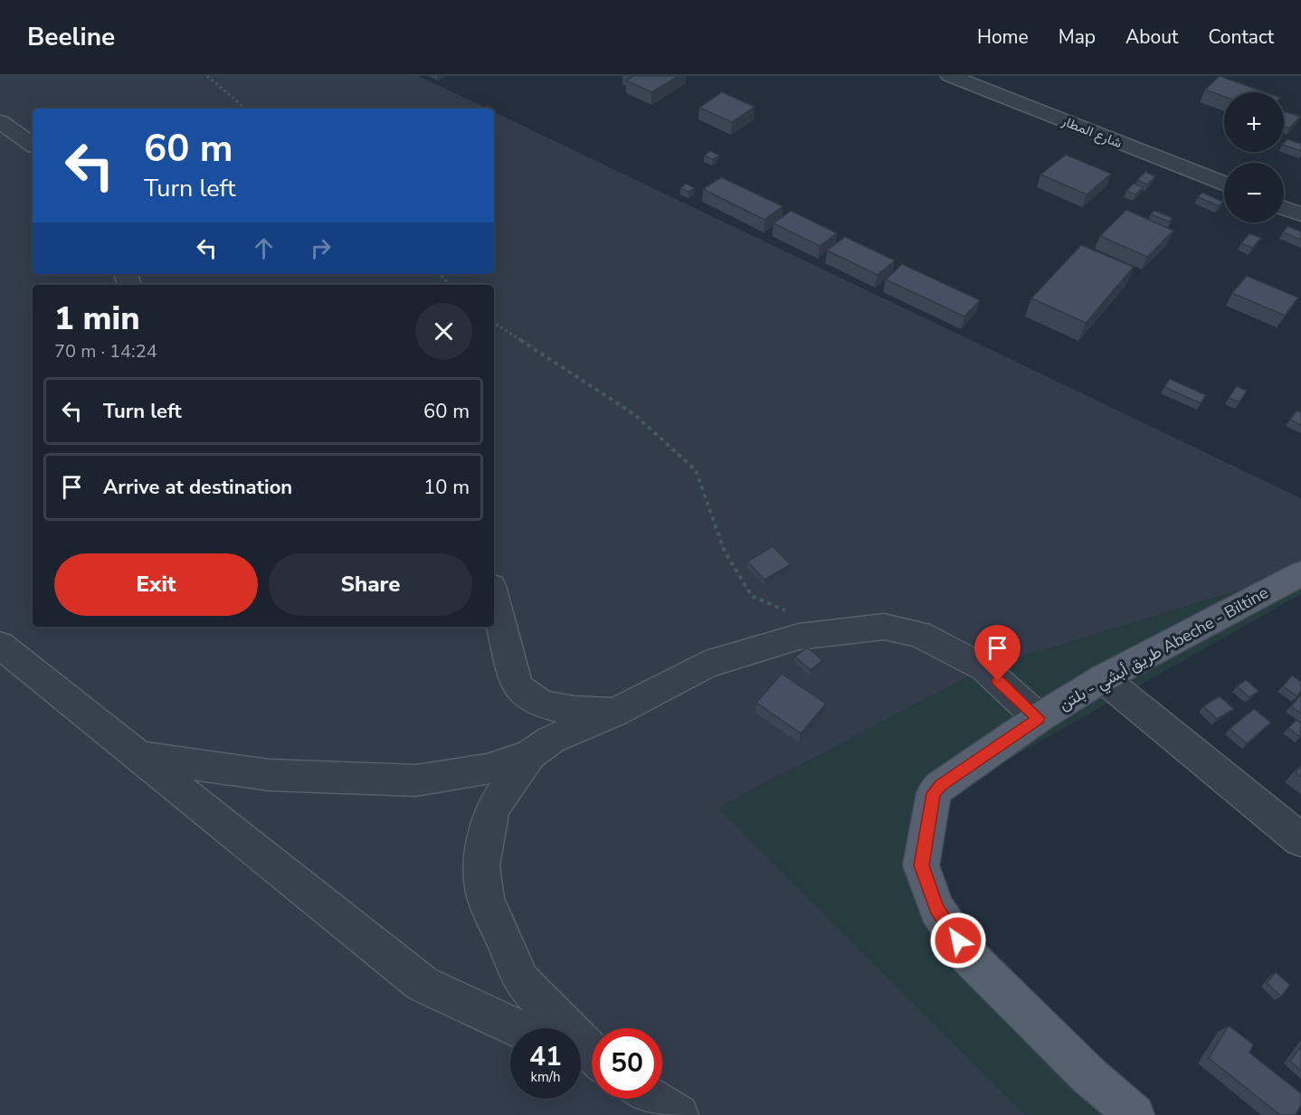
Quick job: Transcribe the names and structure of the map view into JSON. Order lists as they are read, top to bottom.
{
  "streets": {
    "main road": ["طريق أبشي - بلتن Abeche - Biltine"],
    "street": ["شارع المطار"]
  },
  "page": {
    "header": "Beeline",
    "nav": [
      "Home",
      "Map",
      "About",
      "Contact"
    ],
    "map_buttons": ["+", "−"],
    "turn": ["60 m", "Turn left"],
    "heading": ["1 min", "70 m · 14:24"],
    "list": [
      {
        "name": "Turn left",
        "value": "60 m"
      },
      {
        "name": "Arrive at destination",
        "value": "10 m"
      }
    ],
    "buttons": ["Exit", "Share"],
    "speed": "41 km/h",
    "limit": "50"
  }
}
